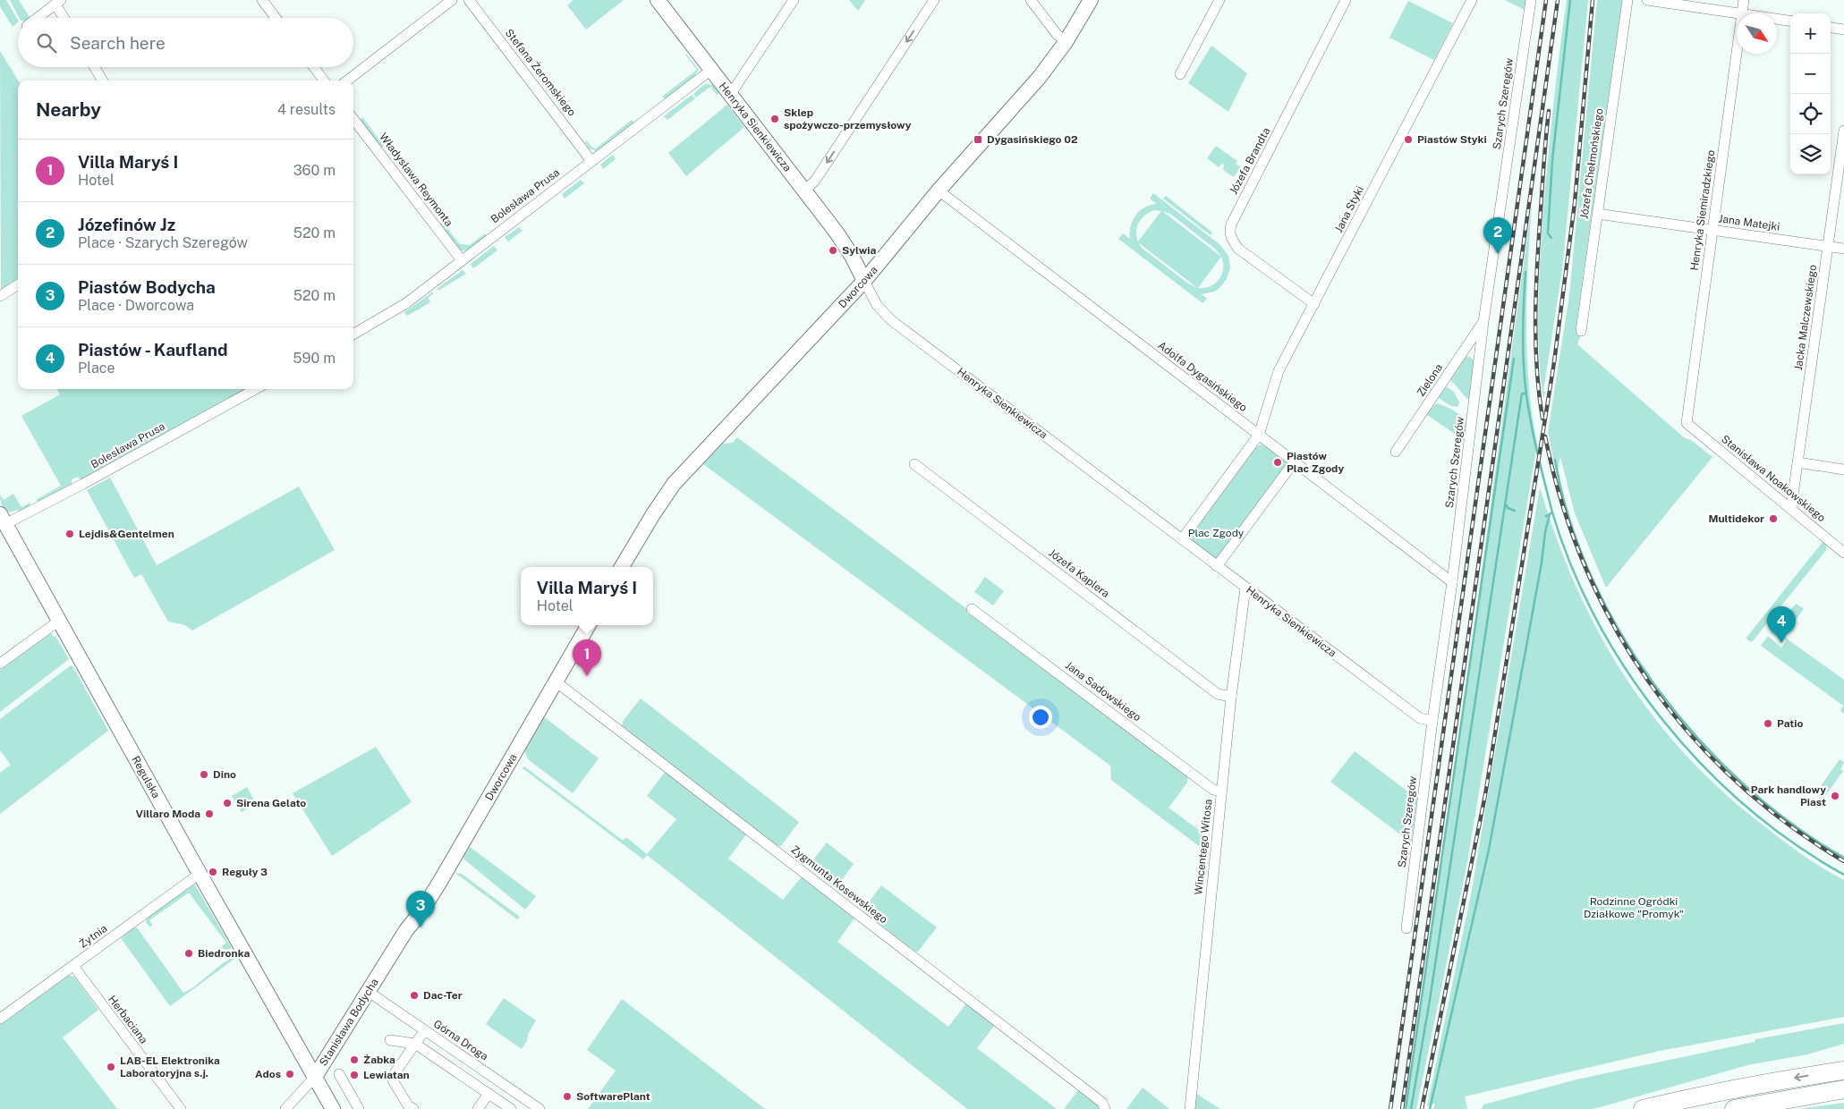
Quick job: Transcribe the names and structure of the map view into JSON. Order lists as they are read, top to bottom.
{
  "streets": {
    "street": [
      "Stefana Żeromskiego",
      "Szarych Szeregów",
      "Henryka Sienkiewicza",
      "Józefa Brandta",
      "Józefa Chełmońskiego",
      "Władysława Reymonta",
      "Bolesława Prusa",
      "Jana Styki",
      "Henryka Siemiradzkiego",
      "Jana Matejki",
      "Dworcowa",
      "Jacka Malczewskiego",
      "Adolfa Dygasińskiego",
      "Zielona",
      "Stanisława Noakowskiego",
      "Józefa Kaplera",
      "Jana Sadowskiego",
      "Regulska",
      "Wincentego Witosa",
      "Zygmunta Kosewskiego",
      "Żytnia",
      "Herbaciana",
      "Stanisława Bodycha",
      "Górna Droga"
    ]
  },
  "crossings": [
    ["Stefana Żeromskiego", "Bolesława Prusa"],
    ["Szarych Szeregów", "Henryka Sienkiewicza"],
    ["Szarych Szeregów", "Adolfa Dygasińskiego"],
    ["Szarych Szeregów", "Zielona"],
    ["Henryka Sienkiewicza", "Bolesława Prusa"],
    ["Henryka Sienkiewicza", "Dworcowa"],
    ["Henryka Sienkiewicza", "Wincentego Witosa"],
    ["Józefa Brandta", "Jana Styki"],
    ["Józefa Chełmońskiego", "Jana Matejki"],
    ["Władysława Reymonta", "Bolesława Prusa"],
    ["Bolesława Prusa", "Regulska"],
    ["Jana Styki", "Adolfa Dygasińskiego"],
    ["Henryka Siemiradzkiego", "Jana Matejki"],
    ["Henryka Siemiradzkiego", "Stanisława Noakowskiego"],
    ["Jana Matejki", "Jacka Malczewskiego"],
    ["Dworcowa", "Adolfa Dygasińskiego"],
    ["Dworcowa", "Zygmunta Kosewskiego"],
    ["Dworcowa", "Stanisława Bodycha"],
    ["Jacka Malczewskiego", "Stanisława Noakowskiego"],
    ["Józefa Kaplera", "Wincentego Witosa"],
    ["Jana Sadowskiego", "Wincentego Witosa"],
    ["Regulska", "Żytnia"],
    ["Regulska", "Stanisława Bodycha"],
    ["Żytnia", "Herbaciana"],
    ["Stanisława Bodycha", "Górna Droga"]
  ],
  "parks": ["Plac Zgody", "Rodzinne Ogródki Działkowe \"Promyk\""],
  "places": {
    "other": [
      "Sklep spożywczo-przemysłowy",
      "Piastów Styki",
      "Sylwia",
      "Piastów Plac Zgody",
      "Multidekor",
      "Lejdis&Gentelmen",
      "Patio",
      "Dino",
      "Park handlowy Piast",
      "Sirena Gelato",
      "Villaro Moda",
      "Reguły 3",
      "Biedronka",
      "Dac-Ter",
      "Żabka",
      "LAB-EL Elektronika Laboratoryjna s.j.",
      "Ados",
      "Lewiatan",
      "SoftwarePlant"
    ],
    "transit": ["Dygasińskiego 02"]
  },
  "north": "bottom right",
  "page": {
    "map_buttons": ["+", "−"],
    "search": "Search here",
    "heading": ["Nearby", "4 results"],
    "list": [
      {
        "mark": "1",
        "name": "Villa Maryś I",
        "note": "Hotel",
        "value": "360 m"
      },
      {
        "mark": "2",
        "name": "Józefinów Jz",
        "note": "Place · Szarych Szeregów",
        "value": "520 m"
      },
      {
        "mark": "3",
        "name": "Piastów Bodycha",
        "note": "Place · Dworcowa",
        "value": "520 m"
      },
      {
        "mark": "4",
        "name": "Piastów - Kaufland",
        "note": "Place",
        "value": "590 m"
      }
    ],
    "pins": [
      "2",
      "4",
      "1",
      "3"
    ],
    "popup": ["Villa Maryś I", "Hotel"]
  }
}
